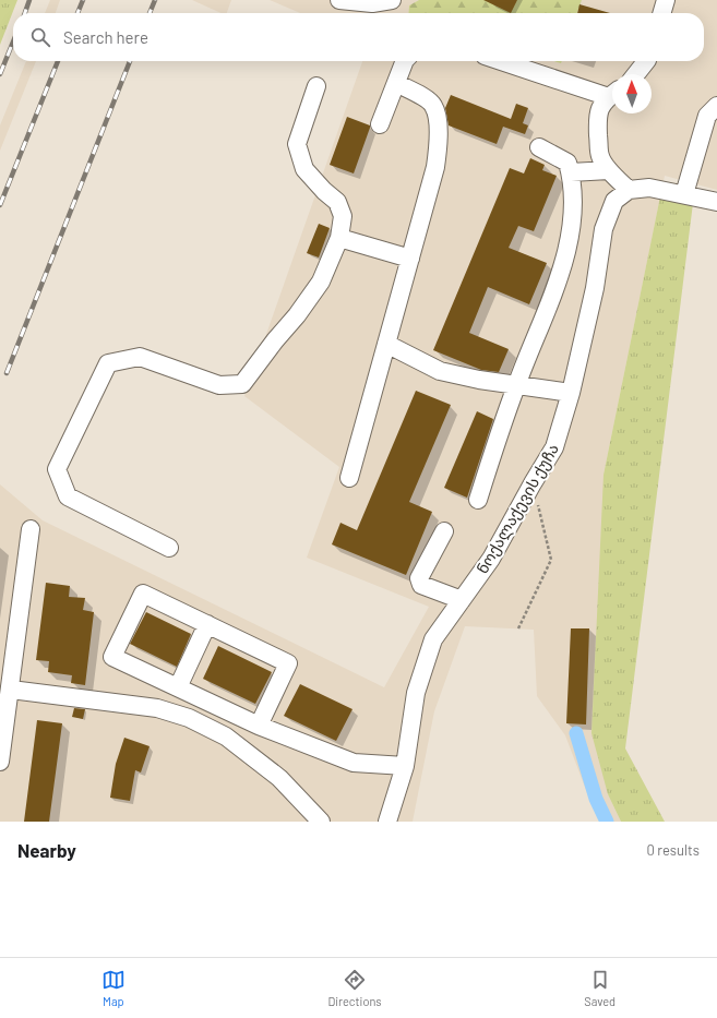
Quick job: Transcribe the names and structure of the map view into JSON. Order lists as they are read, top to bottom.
{
  "streets": {
    "street": ["ნოქალაქევის ქუჩა"]
  },
  "north": "top",
  "page": {
    "search": "Search here",
    "heading": ["Nearby", "0 results"],
    "nav": ["Map", "Directions", "Saved"]
  }
}
